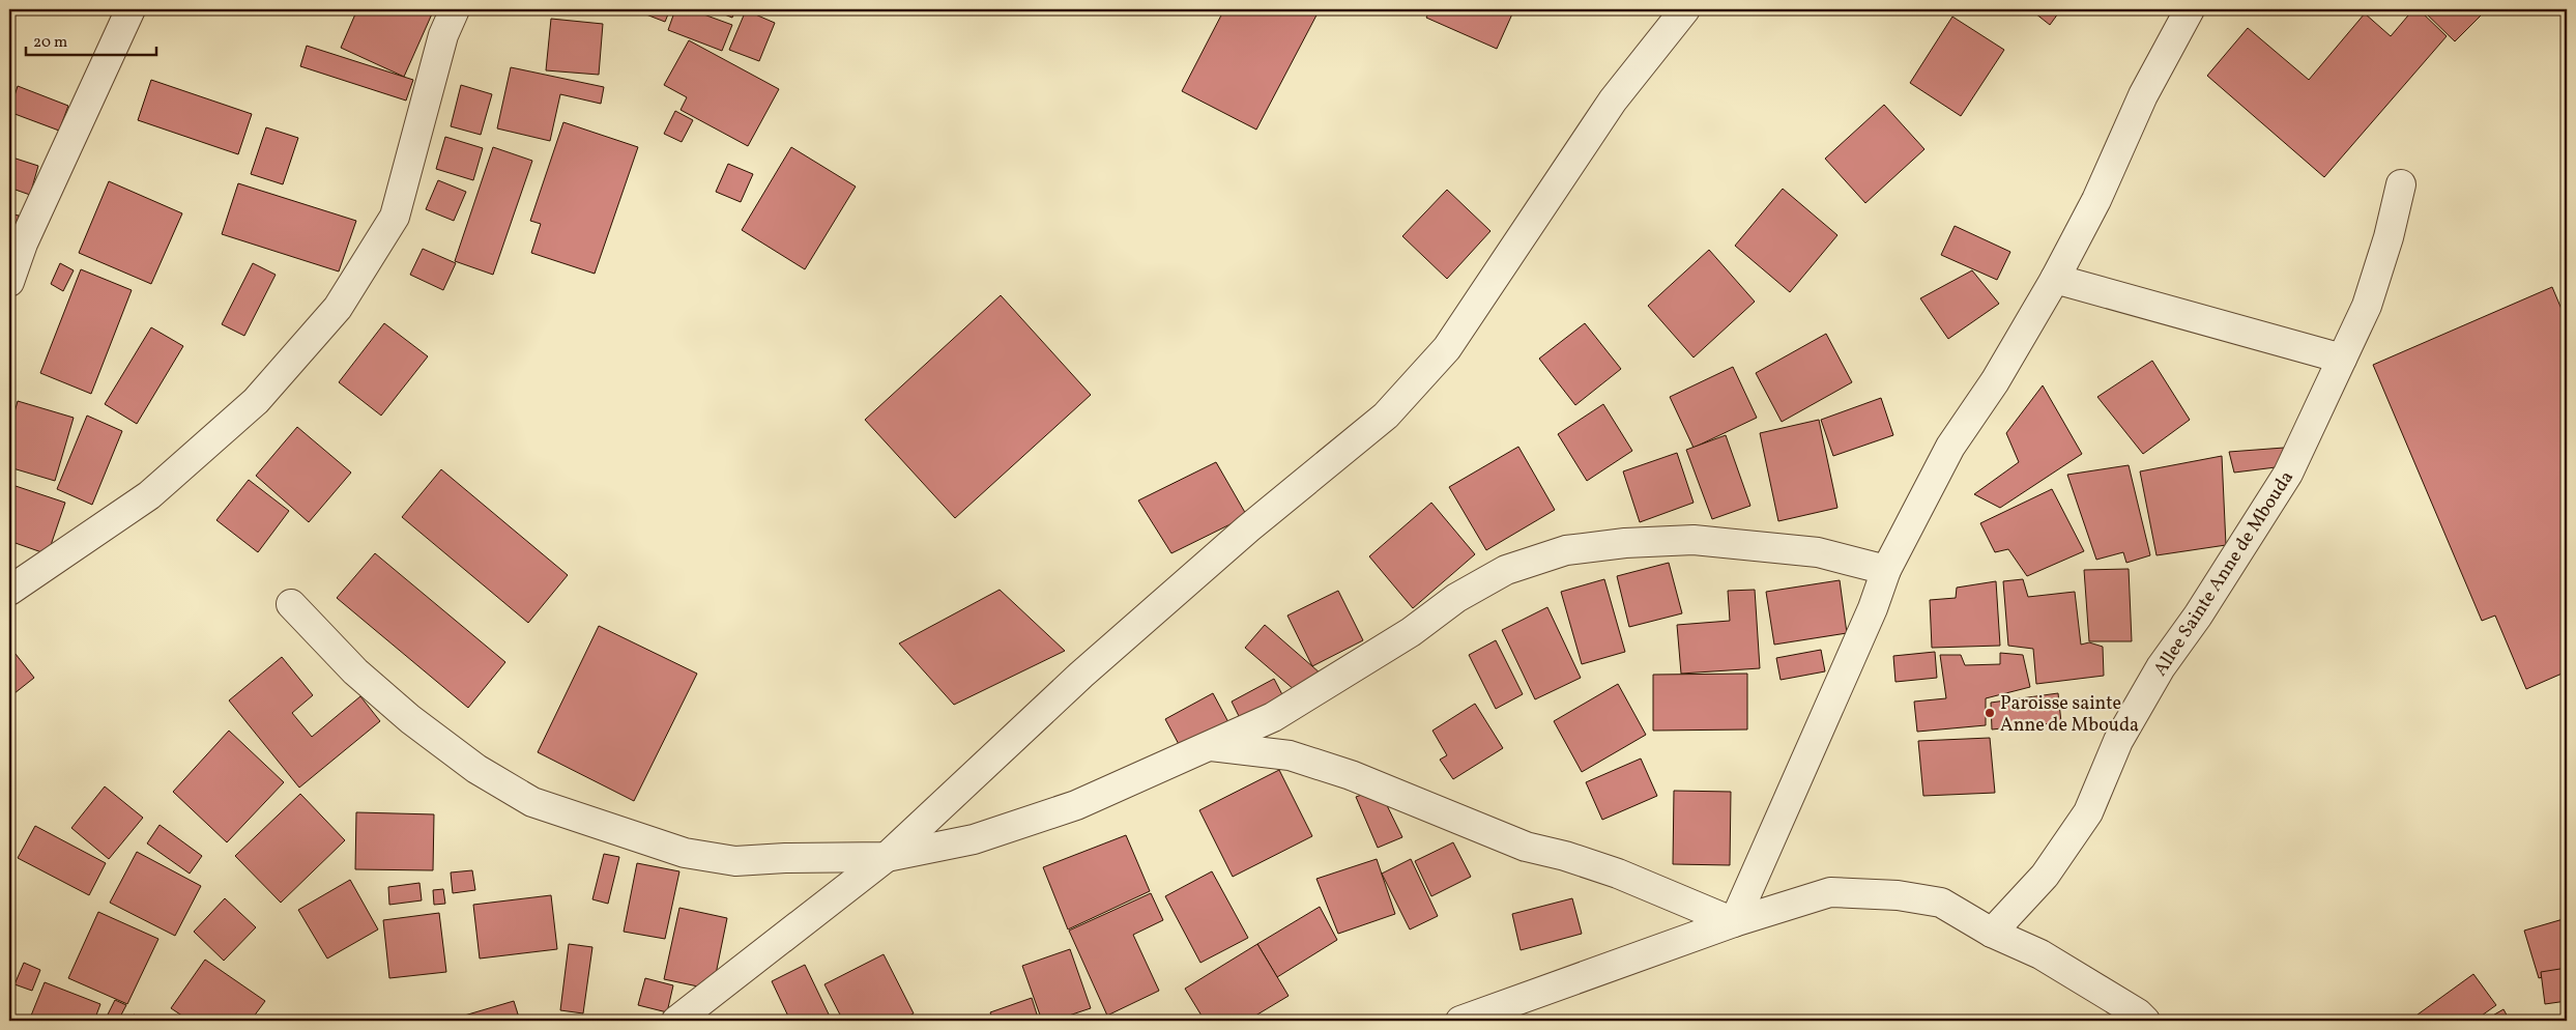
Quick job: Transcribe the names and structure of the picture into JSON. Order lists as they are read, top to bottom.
{
  "streets": {
    "street": ["Allee Sainte Anne de Mbouda"]
  },
  "places": ["Paroisse sainte Anne de Mbouda"],
  "scale_bar": "20 m"
}
